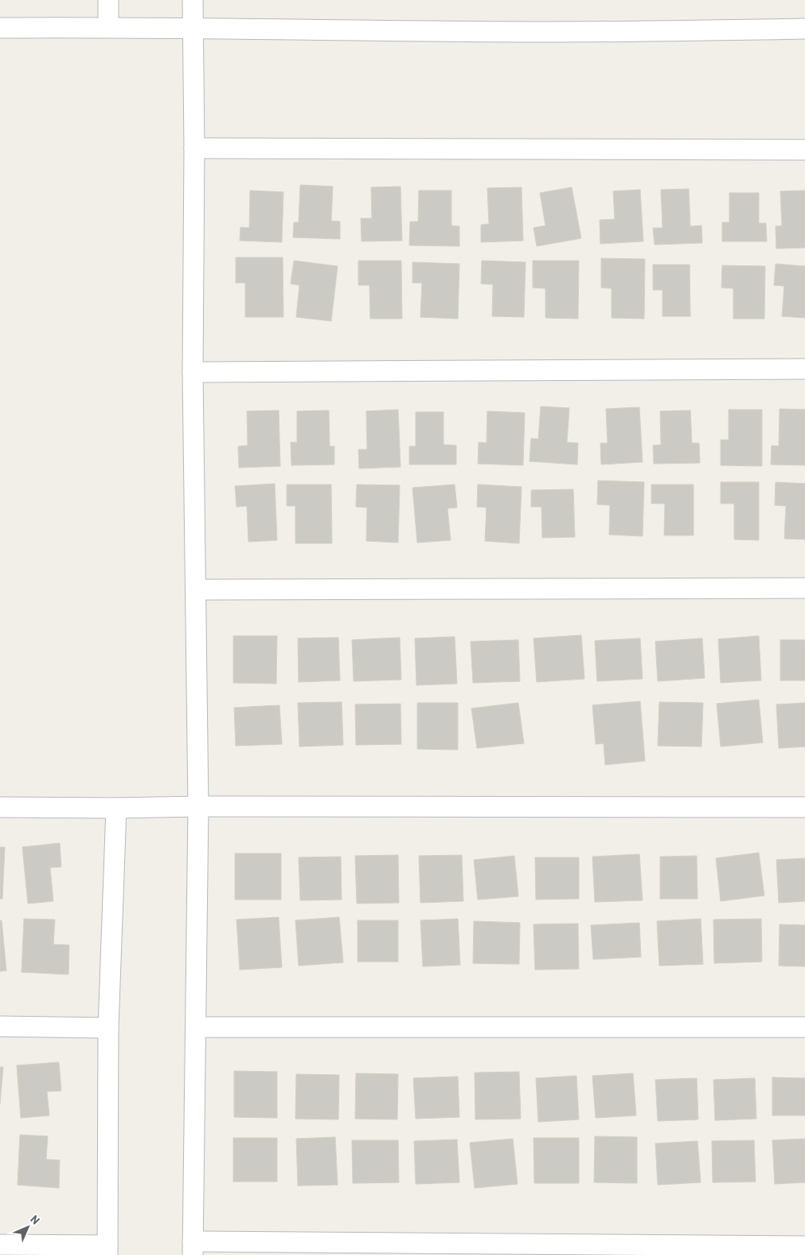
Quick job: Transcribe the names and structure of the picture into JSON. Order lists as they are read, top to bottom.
{
  "north": "top right"
}
